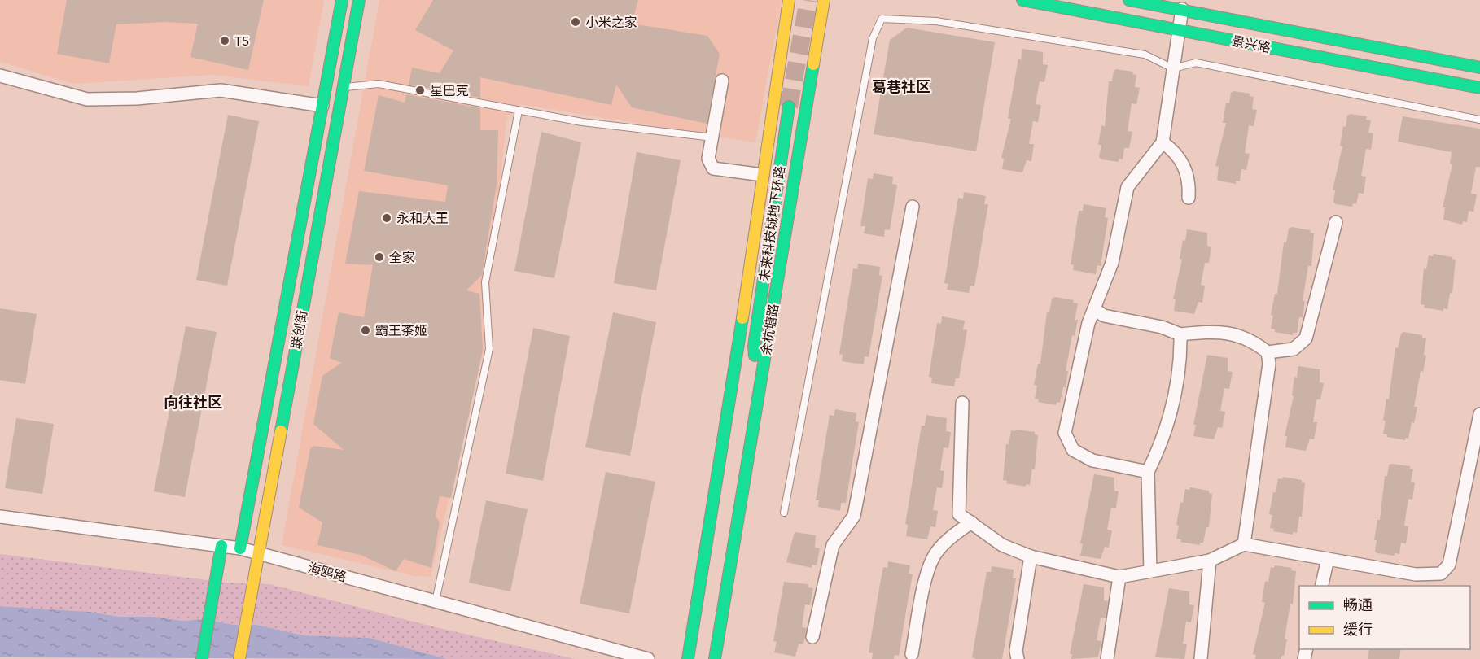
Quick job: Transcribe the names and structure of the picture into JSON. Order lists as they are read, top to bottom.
{
  "streets": {
    "street": [
      "景兴路",
      "未来科技城地下环路",
      "联创街",
      "余杭塘路",
      "海鸥路"
    ]
  },
  "crossings": [
    ["未来科技城地下环路", "余杭塘路"],
    ["联创街", "海鸥路"]
  ],
  "districts": ["葛巷社区", "向往社区"],
  "places": [
    "小米之家",
    "T5",
    "星巴克",
    "永和大王",
    "全家",
    "霸王茶姬"
  ],
  "legend": ["畅通", "缓行"]
}
